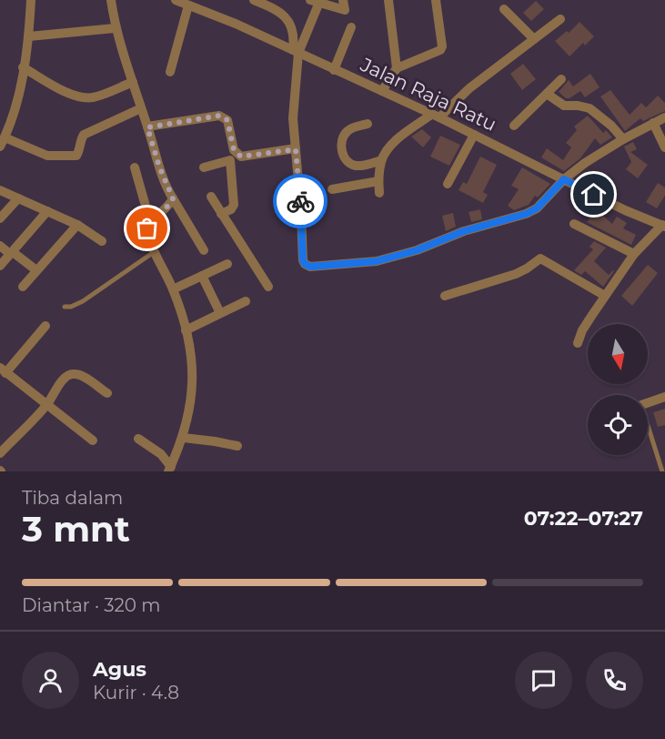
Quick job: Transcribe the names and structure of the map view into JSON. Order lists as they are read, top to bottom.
{
  "streets": {
    "street": ["Jalan Raja Ratu"]
  },
  "north": "bottom",
  "page": {
    "heading": ["3 mnt", "Tiba dalam", "07:22–07:27"],
    "panel": ["Agus", "Kurir · 4.8"],
    "bar": "Diantar · 320 m"
  }
}
